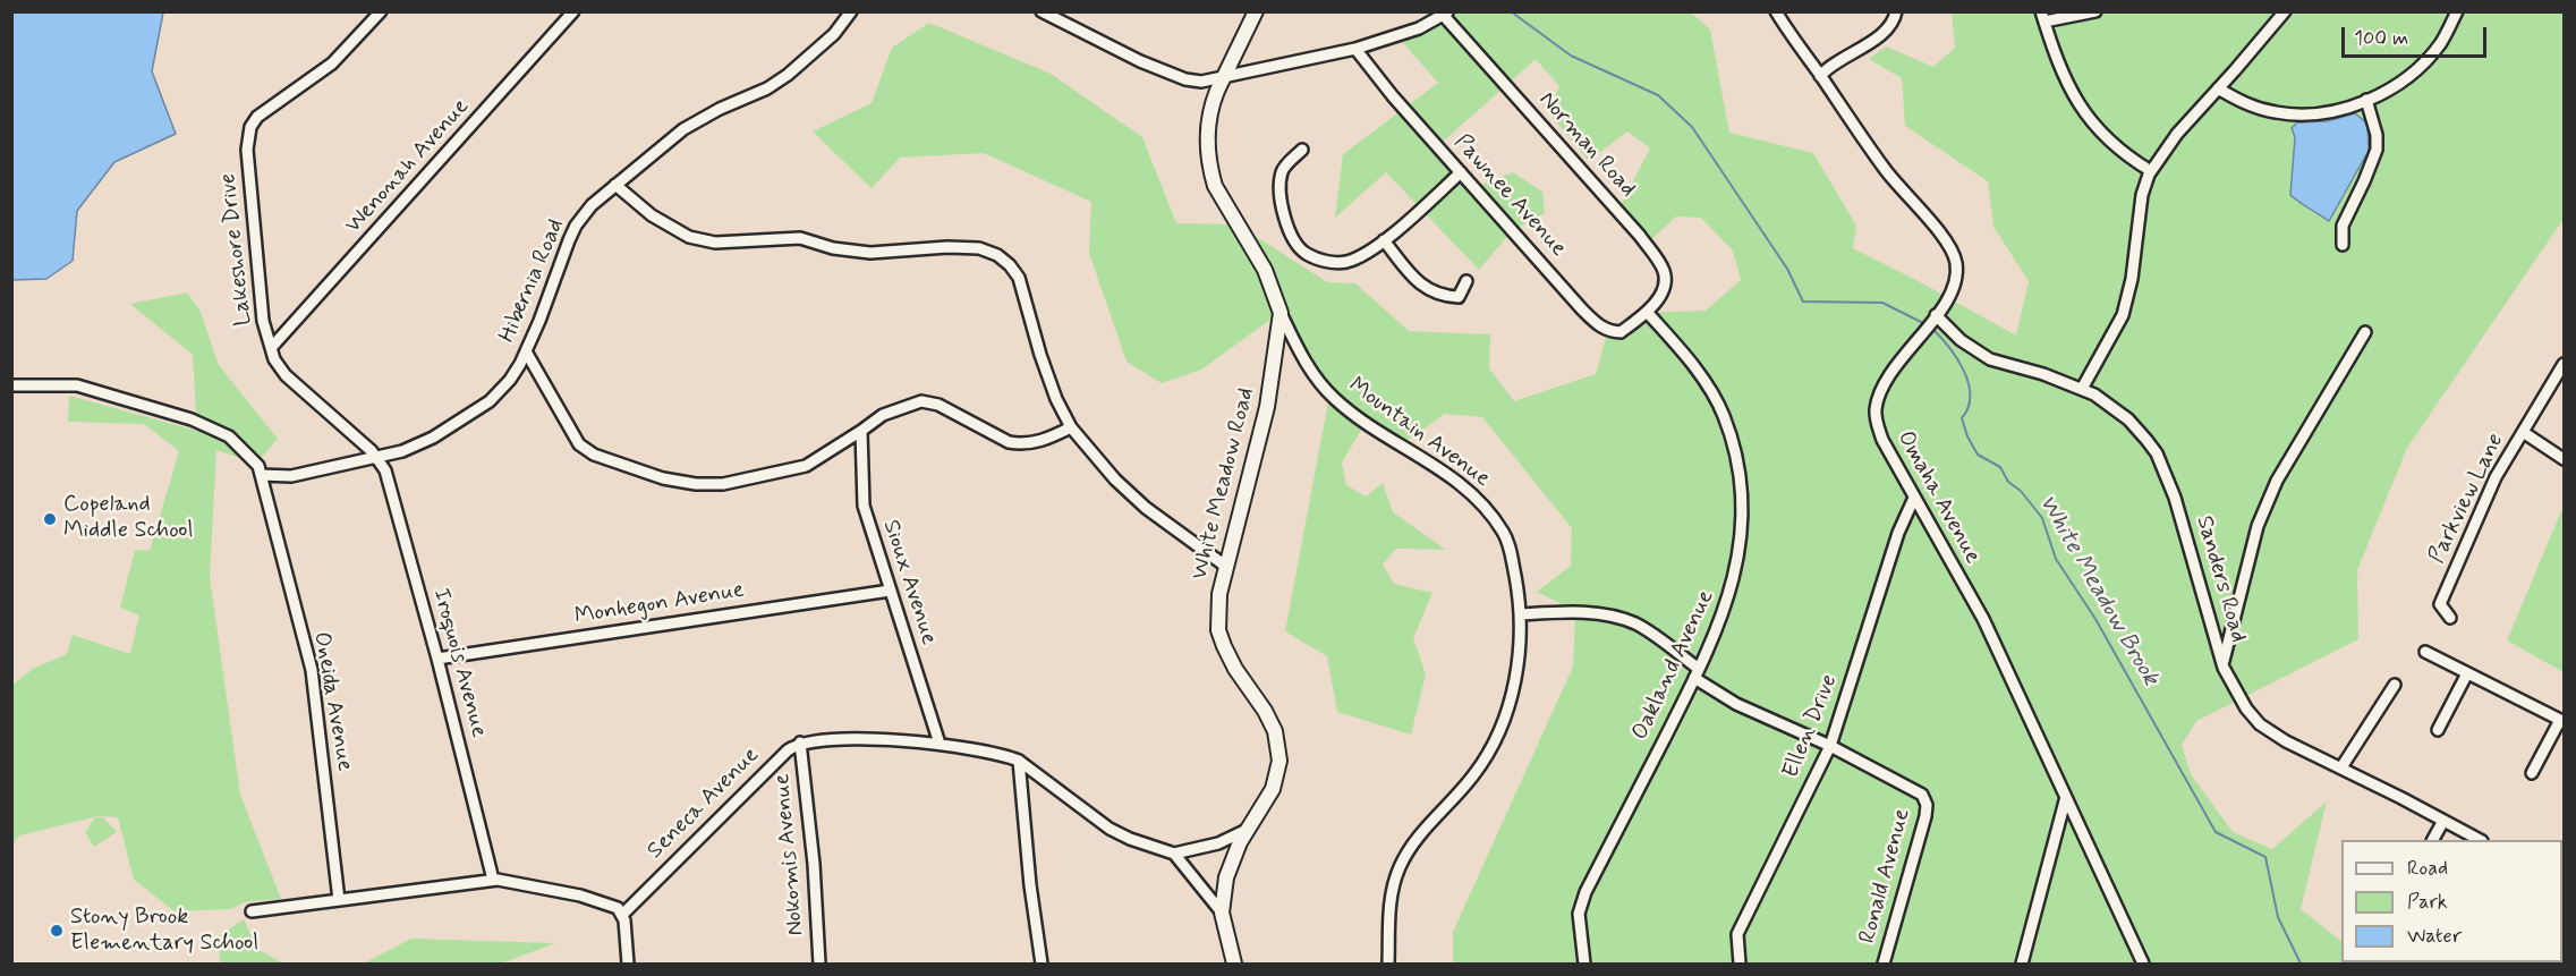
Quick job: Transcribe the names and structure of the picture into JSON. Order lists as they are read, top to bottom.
{
  "streets": {
    "street": [
      "Norman Road",
      "Wenonah Avenue",
      "Pawnee Avenue",
      "Lakeshore Drive",
      "Hibernia Road",
      "Mountain Avenue",
      "White Meadow Road",
      "Omaha Avenue",
      "Parkview Lane",
      "Sanders Road",
      "Sioux Avenue",
      "Monhegon Avenue",
      "Iroquois Avenue",
      "Oakland Avenue",
      "Oneida Avenue",
      "Ellen Drive",
      "Seneca Avenue",
      "Nokomis Avenue",
      "Ronald Avenue"
    ]
  },
  "crossings": [
    ["Norman Road", "Pawnee Avenue"],
    ["Norman Road", "Oakland Avenue"],
    ["Wenonah Avenue", "Lakeshore Drive"],
    ["Pawnee Avenue", "Oakland Avenue"],
    ["Lakeshore Drive", "Hibernia Road"],
    ["Lakeshore Drive", "Iroquois Avenue"],
    ["Hibernia Road", "Iroquois Avenue"],
    ["Mountain Avenue", "White Meadow Road"],
    ["Omaha Avenue", "Sanders Road"],
    ["Omaha Avenue", "Ellen Drive"],
    ["Sioux Avenue", "Monhegon Avenue"],
    ["Monhegon Avenue", "Iroquois Avenue"],
    ["Ellen Drive", "Ronald Avenue"],
    ["Seneca Avenue", "Nokomis Avenue"]
  ],
  "water": ["White Meadow Brook"],
  "places": ["Copeland Middle School", "Stony Brook Elementary School"],
  "legend": ["Road", "Park", "Water"],
  "scale_bar": "100 m"
}
